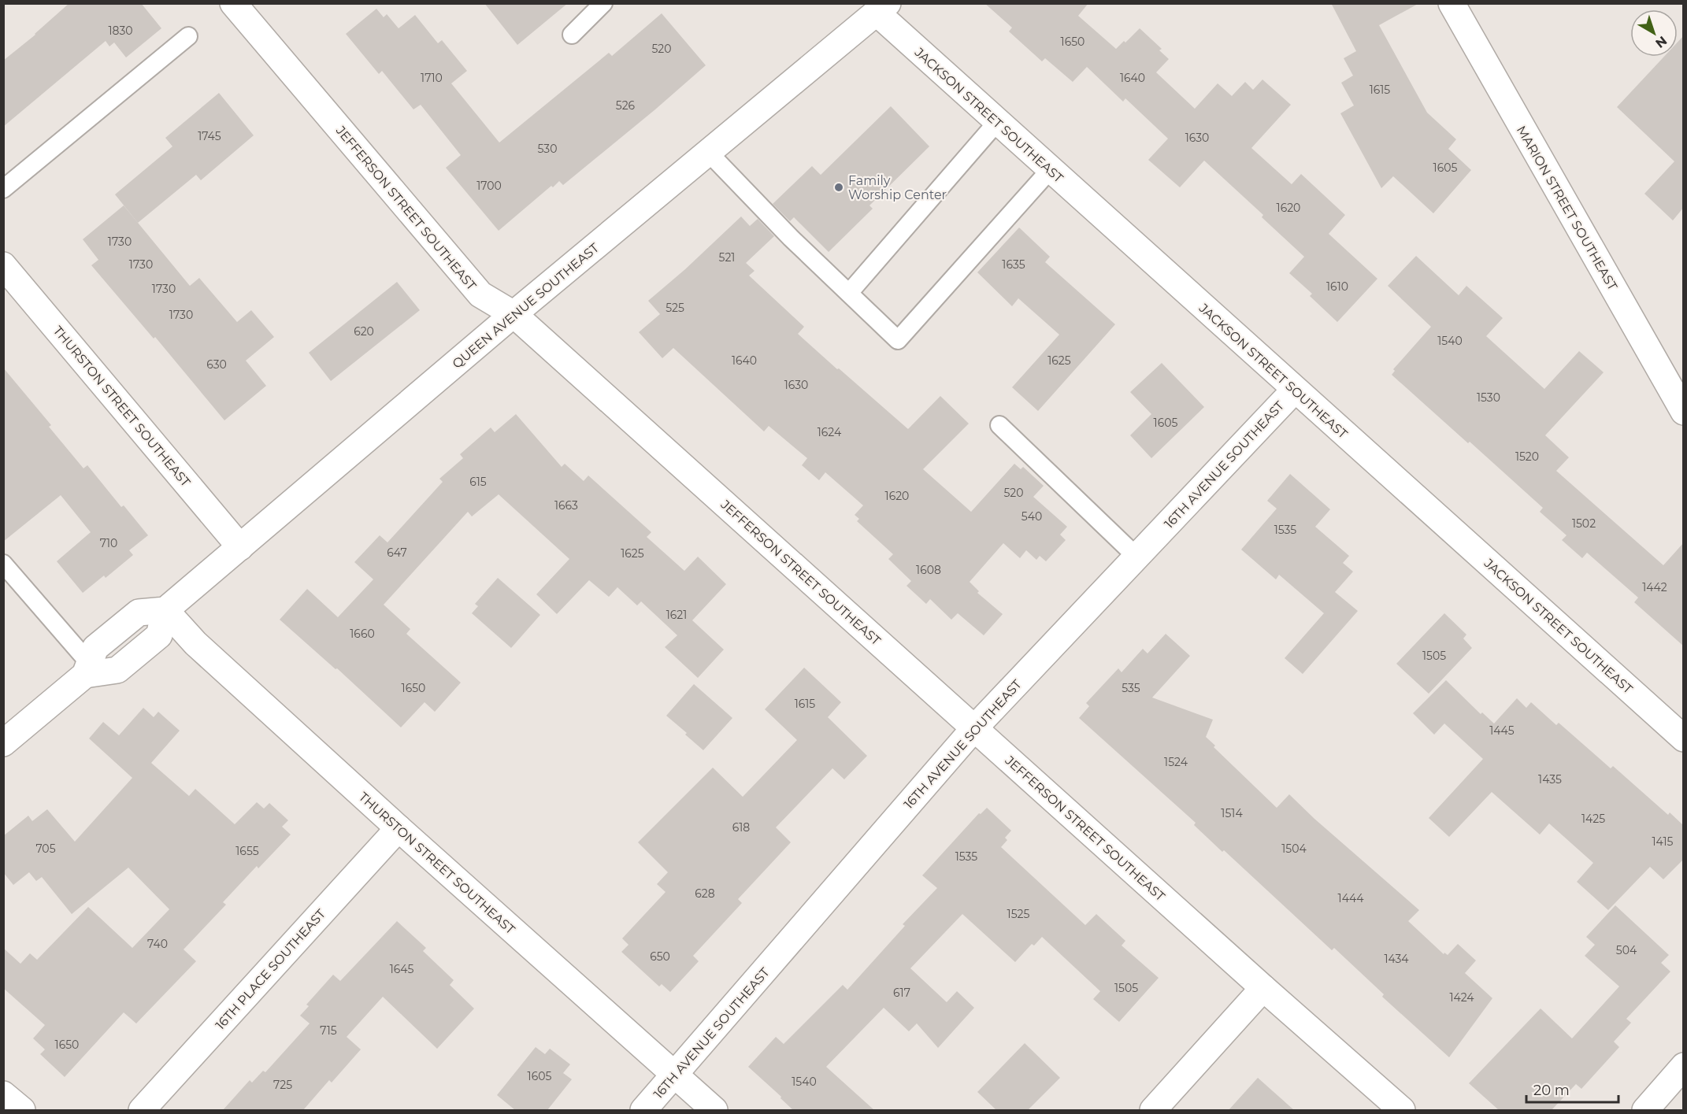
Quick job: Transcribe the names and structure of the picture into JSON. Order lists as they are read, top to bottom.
{
  "streets": {
    "street": [
      "JACKSON STREET SOUTHEAST",
      "JEFFERSON STREET SOUTHEAST",
      "MARION STREET SOUTHEAST",
      "QUEEN AVENUE SOUTHEAST",
      "THURSTON STREET SOUTHEAST",
      "16TH AVENUE SOUTHEAST",
      "16TH PLACE SOUTHEAST"
    ]
  },
  "crossings": [
    ["JACKSON STREET SOUTHEAST", "QUEEN AVENUE SOUTHEAST"],
    ["JACKSON STREET SOUTHEAST", "16TH AVENUE SOUTHEAST"],
    ["JEFFERSON STREET SOUTHEAST", "QUEEN AVENUE SOUTHEAST"],
    ["JEFFERSON STREET SOUTHEAST", "16TH AVENUE SOUTHEAST"],
    ["QUEEN AVENUE SOUTHEAST", "THURSTON STREET SOUTHEAST"],
    ["THURSTON STREET SOUTHEAST", "16TH AVENUE SOUTHEAST"],
    ["THURSTON STREET SOUTHEAST", "16TH PLACE SOUTHEAST"]
  ],
  "places": ["Family Worship Center"],
  "house_numbers": [
    "1830",
    "1650",
    "520",
    "1710",
    "1640",
    "1615",
    "526",
    "1745",
    "1630",
    "530",
    "1605",
    "1700",
    "1620",
    "1730",
    "521",
    "1730",
    "1635",
    "1610",
    "1730",
    "525",
    "1730",
    "620",
    "1540",
    "1640",
    "1625",
    "630",
    "1630",
    "1530",
    "1605",
    "1624",
    "1520",
    "615",
    "520",
    "1620",
    "1663",
    "540",
    "1502",
    "1535",
    "710",
    "647",
    "1625",
    "1608",
    "1442",
    "1621",
    "1660",
    "1505",
    "1650",
    "535",
    "1615",
    "1445",
    "1524",
    "1435",
    "1514",
    "1425",
    "618",
    "1415",
    "705",
    "1504",
    "1655",
    "1535",
    "628",
    "1444",
    "1525",
    "740",
    "504",
    "650",
    "1434",
    "1645",
    "1505",
    "617",
    "1424",
    "715",
    "1650",
    "1605",
    "1540",
    "725"
  ],
  "scale_bar": "20 m",
  "north": "bottom right"
}
